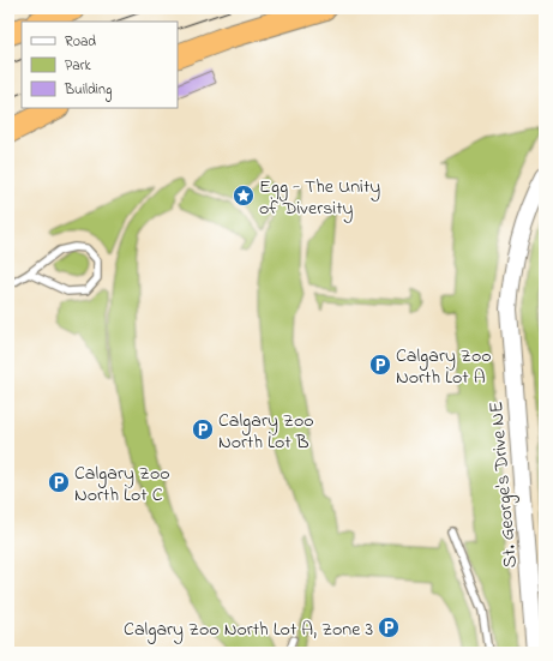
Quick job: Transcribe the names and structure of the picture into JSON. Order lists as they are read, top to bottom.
{
  "streets": {
    "street": ["St. George's Drive NE"]
  },
  "places": {
    "place": ["Egg - The Unity of Diversity"],
    "parking": [
      "Calgary Zoo North Lot A",
      "Calgary Zoo North Lot B",
      "Calgary Zoo North Lot C",
      "Calgary Zoo North Lot A, Zone 3"
    ]
  },
  "legend": ["Road", "Park", "Building"]
}
